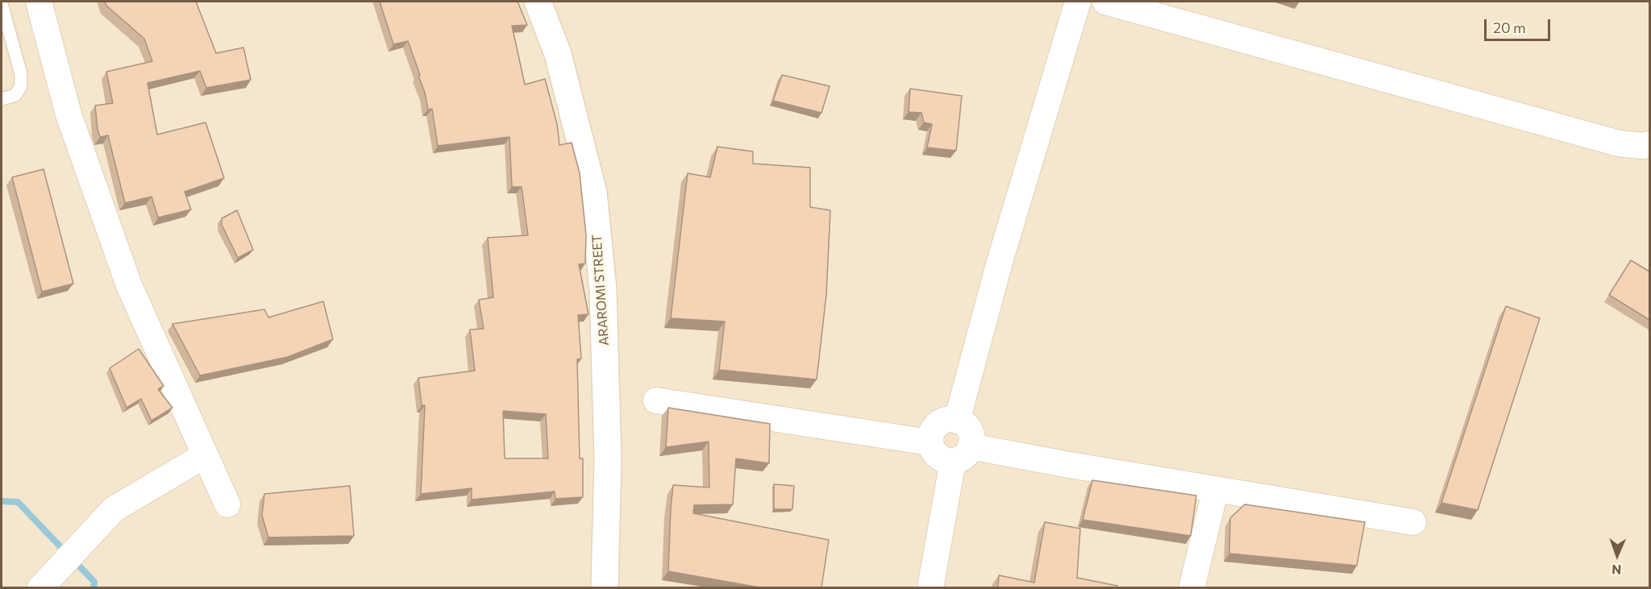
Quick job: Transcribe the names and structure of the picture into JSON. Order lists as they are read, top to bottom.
{
  "streets": {
    "street": ["ARAROMI STREET"]
  },
  "scale_bar": "20 m",
  "north": "bottom"
}
